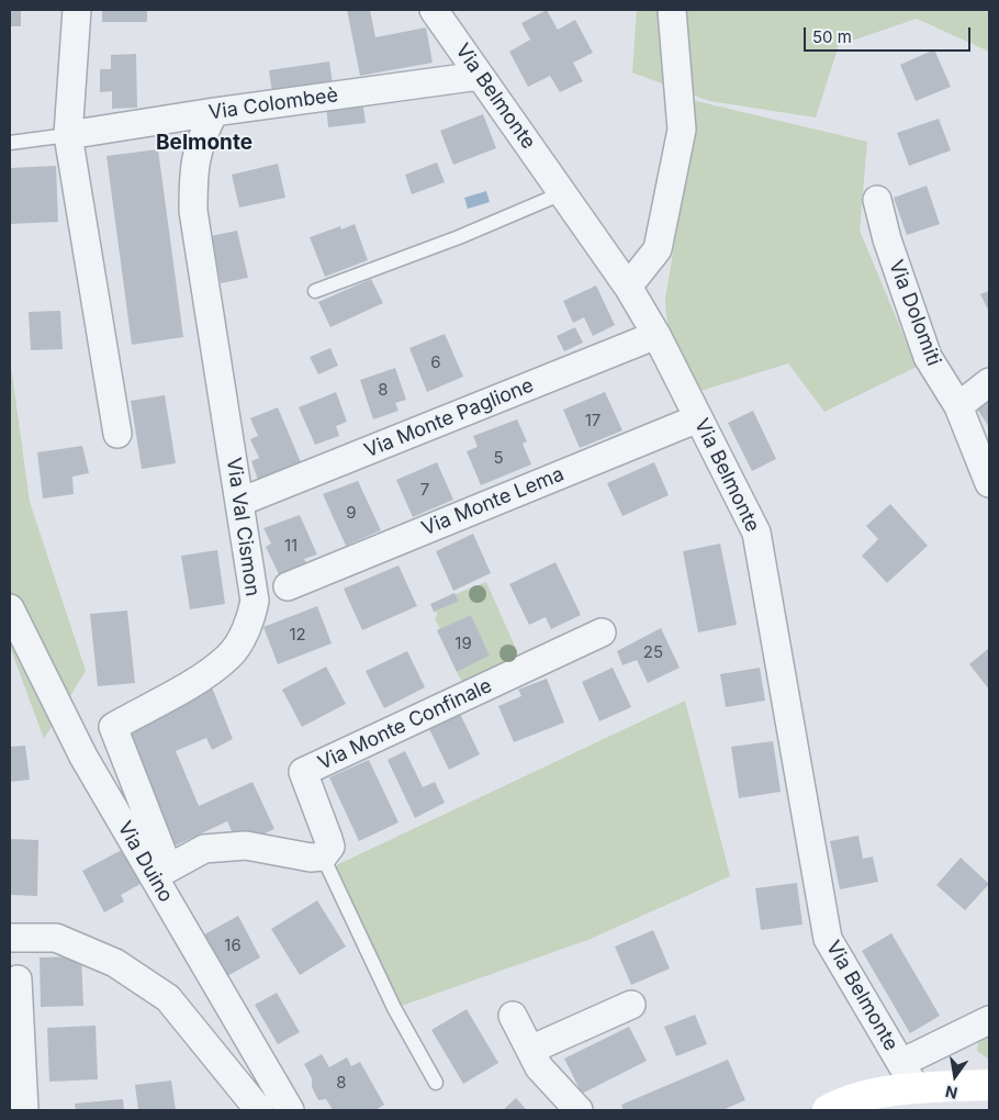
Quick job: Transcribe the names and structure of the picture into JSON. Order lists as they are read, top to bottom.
{
  "streets": {
    "street": [
      "Via Belmonte",
      "Via Colombeè",
      "Via Dolomiti",
      "Via Monte Paglione",
      "Via Monte Lema",
      "Via Val Cismon",
      "Via Monte Confinale",
      "Via Duino"
    ]
  },
  "crossings": [
    ["Via Belmonte", "Via Colombeè"],
    ["Via Belmonte", "Via Monte Paglione"],
    ["Via Belmonte", "Via Monte Lema"],
    ["Via Colombeè", "Via Val Cismon"],
    ["Via Monte Paglione", "Via Val Cismon"],
    ["Via Val Cismon", "Via Duino"]
  ],
  "districts": ["Belmonte"],
  "house_numbers": [
    "6",
    "8",
    "17",
    "5",
    "7",
    "9",
    "11",
    "12",
    "19",
    "25",
    "16",
    "8"
  ],
  "scale_bar": "50 m",
  "north": "bottom"
}
